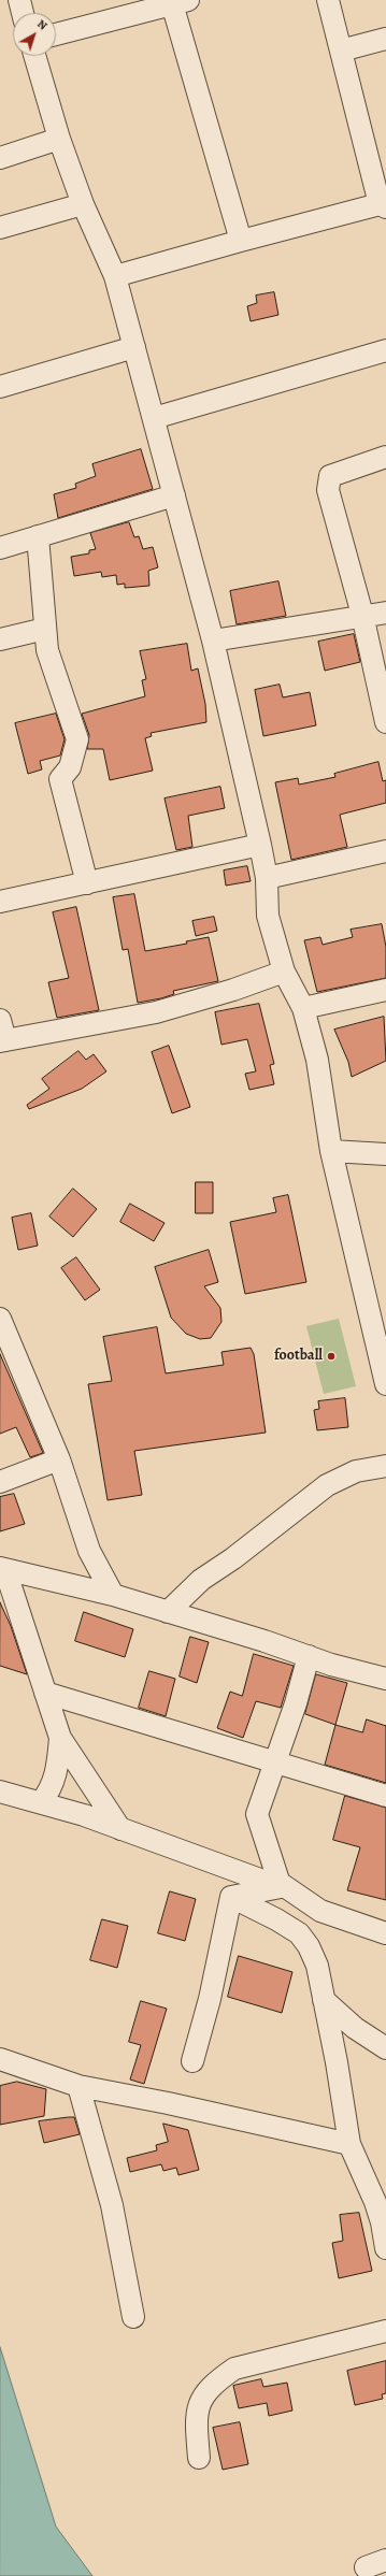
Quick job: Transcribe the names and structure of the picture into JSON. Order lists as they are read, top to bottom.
{
  "places": ["football"],
  "north": "top right"
}
